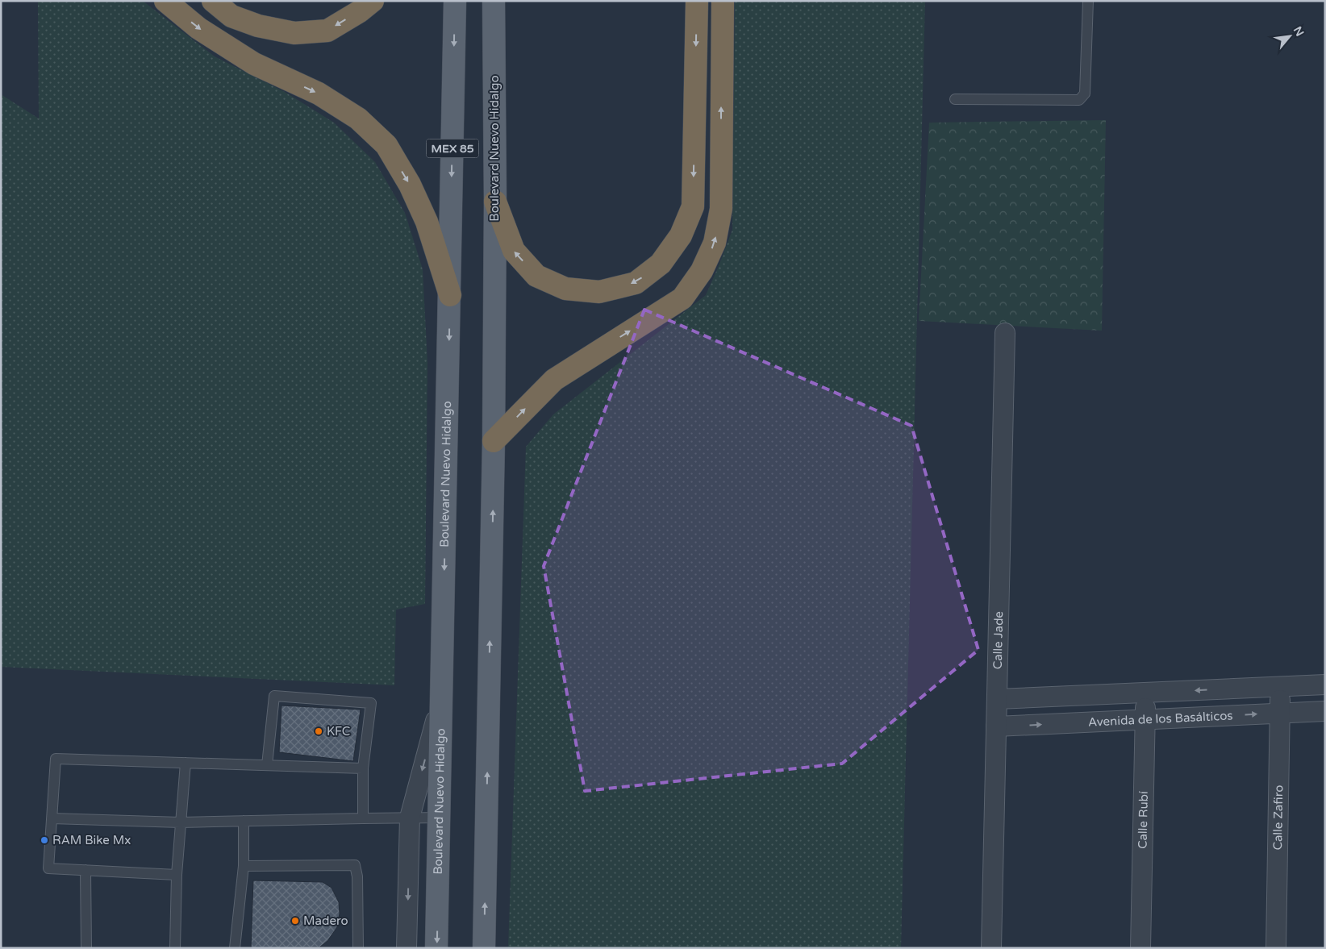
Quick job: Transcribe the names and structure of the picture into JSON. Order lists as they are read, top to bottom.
{
  "streets": {
    "main road": ["MEX 85", "Boulevard Nuevo Hidalgo"],
    "street": [
      "Calle Jade",
      "Avenida de los Basálticos",
      "Calle Zafiro",
      "Calle Rubí"
    ]
  },
  "crossings": [
    ["Calle Jade", "Avenida de los Basálticos"],
    ["Avenida de los Basálticos", "Calle Zafiro"],
    ["Avenida de los Basálticos", "Calle Rubí"]
  ],
  "places": ["KFC", "RAM Bike Mx", "Madero"],
  "north": "top right"
}
